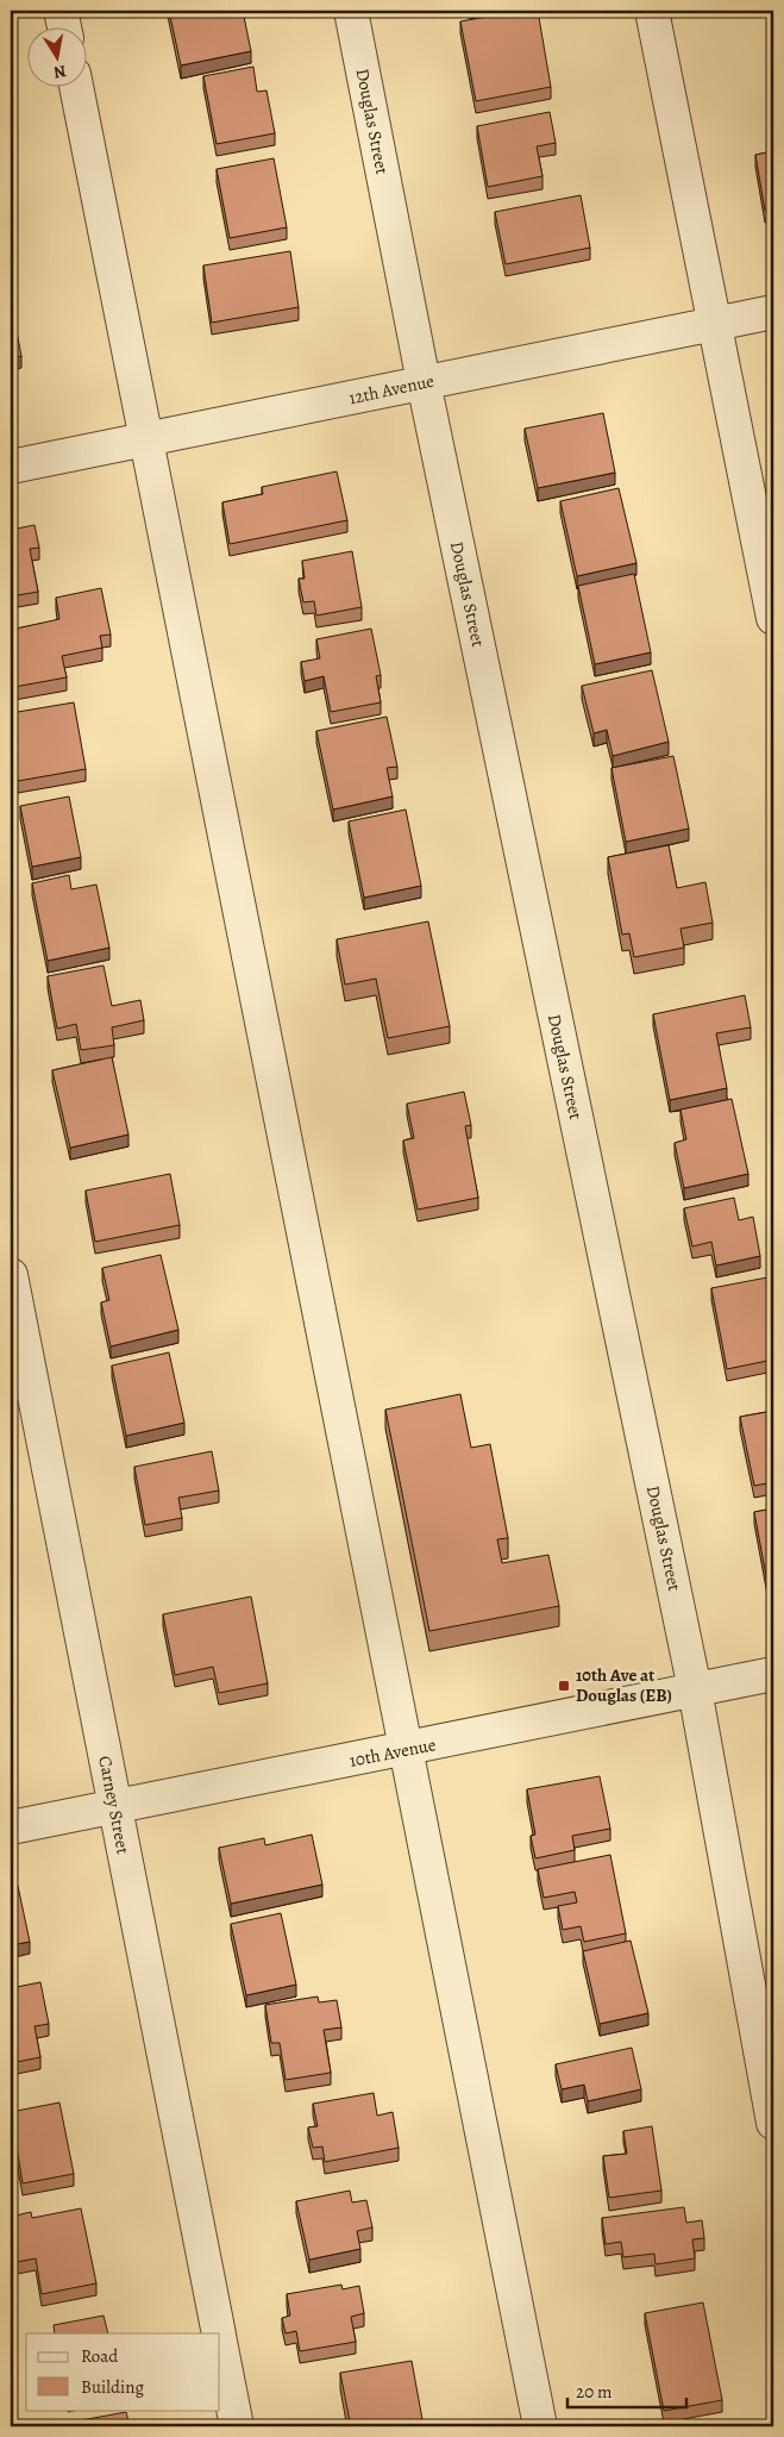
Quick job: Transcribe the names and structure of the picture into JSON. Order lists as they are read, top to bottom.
{
  "streets": {
    "street": [
      "Douglas Street",
      "12th Avenue",
      "10th Avenue",
      "Carney Street"
    ]
  },
  "crossings": [
    ["Douglas Street", "12th Avenue"],
    ["Douglas Street", "10th Avenue"],
    ["10th Avenue", "Carney Street"]
  ],
  "places": {
    "transit": ["10th Ave at Douglas (EB)"]
  },
  "legend": ["Road", "Building"],
  "scale_bar": "20 m",
  "north": "bottom"
}
